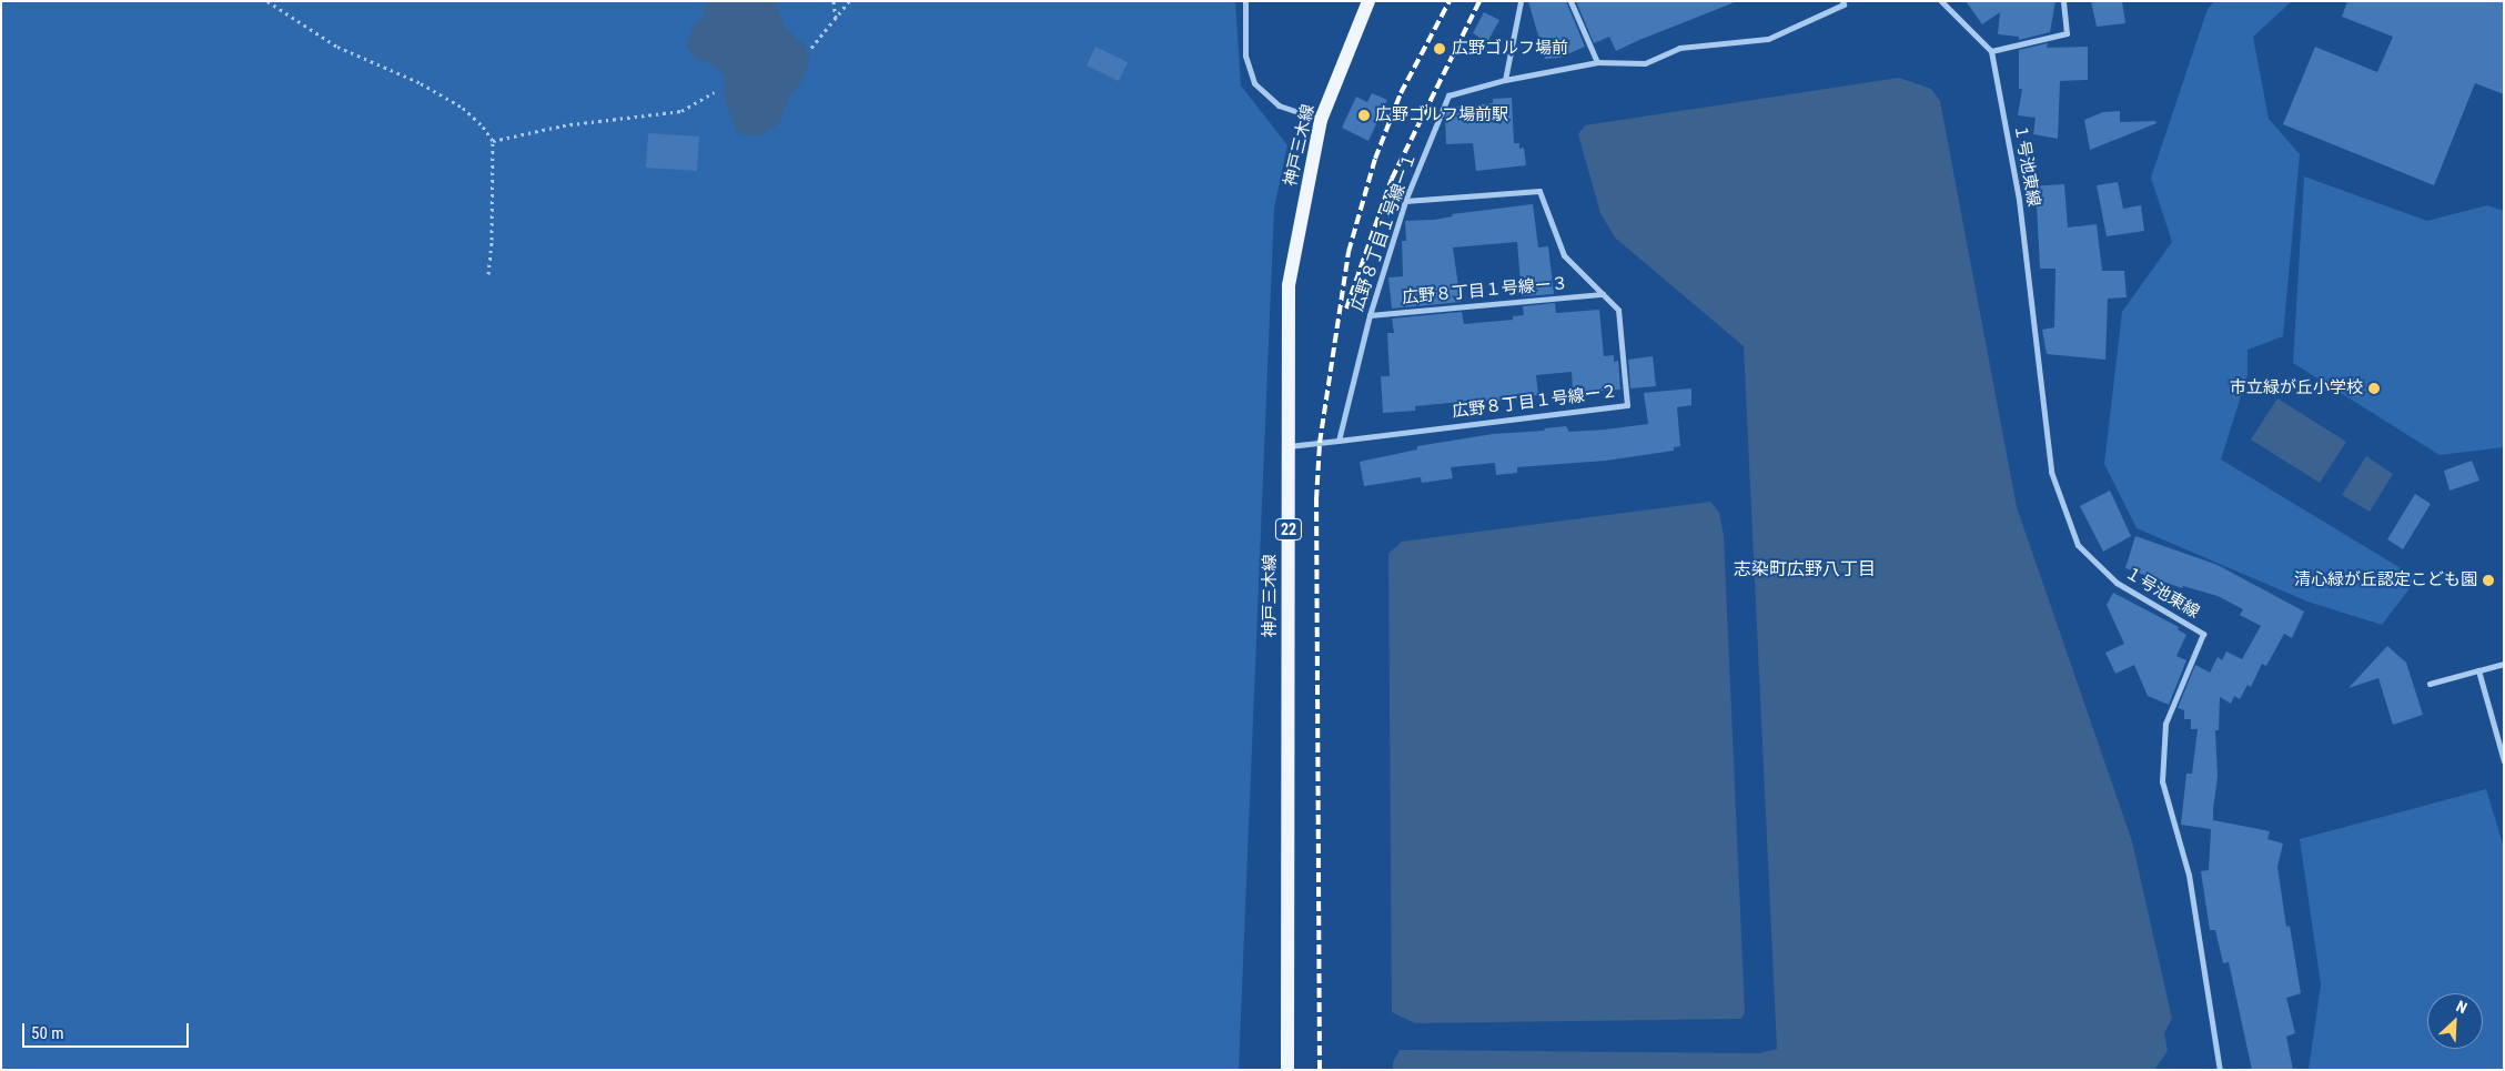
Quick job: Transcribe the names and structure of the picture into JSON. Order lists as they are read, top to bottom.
{
  "streets": {
    "main road": ["神戸三木線", "22"],
    "street": [
      "１号池東線",
      "広野８丁目１号線ー１",
      "広野８丁目１号線ー３",
      "広野８丁目１号線ー２"
    ]
  },
  "crossings": [
    ["広野８丁目１号線ー１", "広野８丁目１号線ー３"],
    ["広野８丁目１号線ー１", "広野８丁目１号線ー２"],
    ["広野８丁目１号線ー３", "広野８丁目１号線ー２"]
  ],
  "districts": ["志染町広野八丁目"],
  "places": [
    "広野ゴルフ場前",
    "広野ゴルフ場前駅",
    "市立緑が丘小学校",
    "清心緑が丘認定こども園"
  ],
  "scale_bar": "50 m",
  "north": "top right"
}
